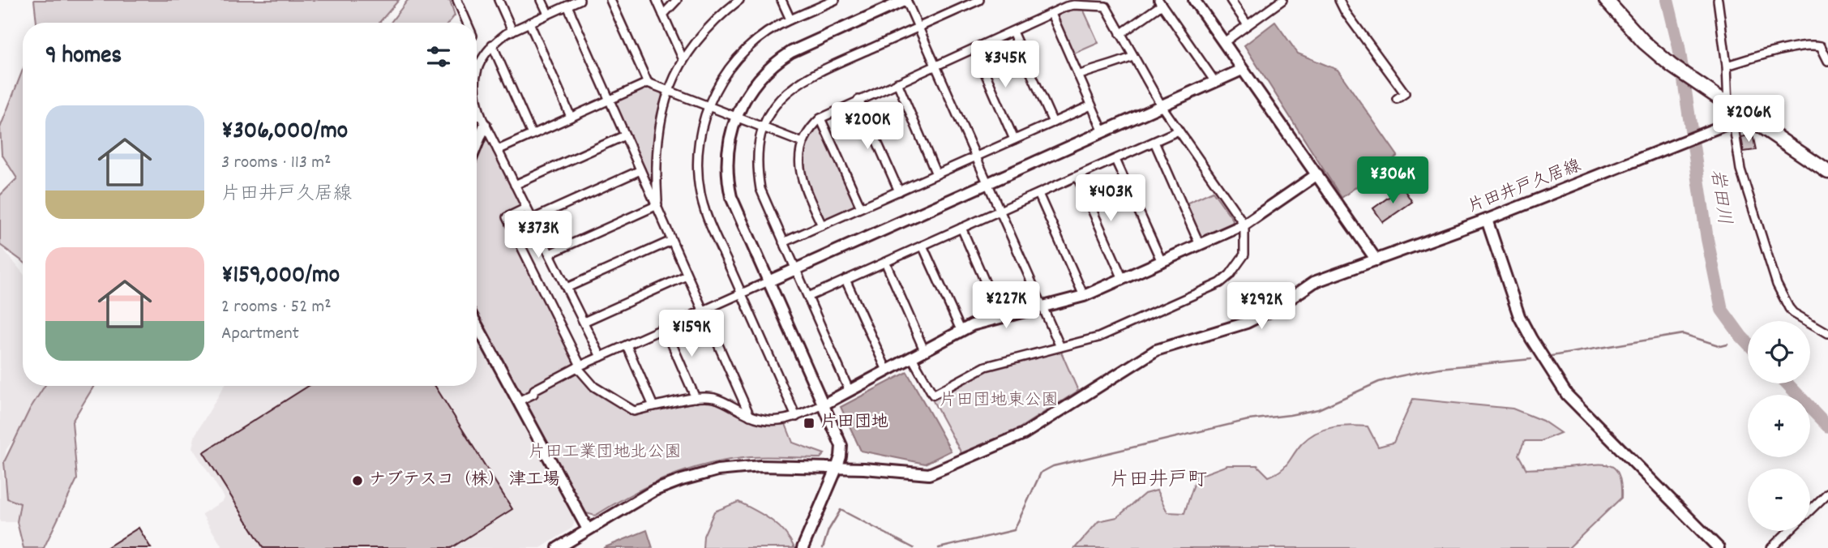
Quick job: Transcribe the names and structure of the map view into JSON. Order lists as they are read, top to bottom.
{
  "streets": {
    "street": ["片田井戸久居線"]
  },
  "districts": ["片田井戸町"],
  "water": ["岩田川"],
  "parks": ["片田団地東公園", "片田工業団地北公園"],
  "places": {
    "transit": ["片田団地"],
    "other": ["ナブテスコ（株） 津工場"]
  },
  "page": {
    "heading": "9 homes",
    "price": [
      "¥345K",
      "¥206K",
      "¥200K",
      "¥306K",
      "¥403K",
      "¥373K",
      "¥227K",
      "¥292K",
      "¥159K"
    ],
    "list": [
      {
        "name": "¥306,000/mo",
        "note": "3 rooms · 113 m² · 片田井戸久居線"
      },
      {
        "name": "¥159,000/mo",
        "note": "2 rooms · 52 m² · Apartment"
      }
    ],
    "map_buttons": ["+", "−"]
  }
}
